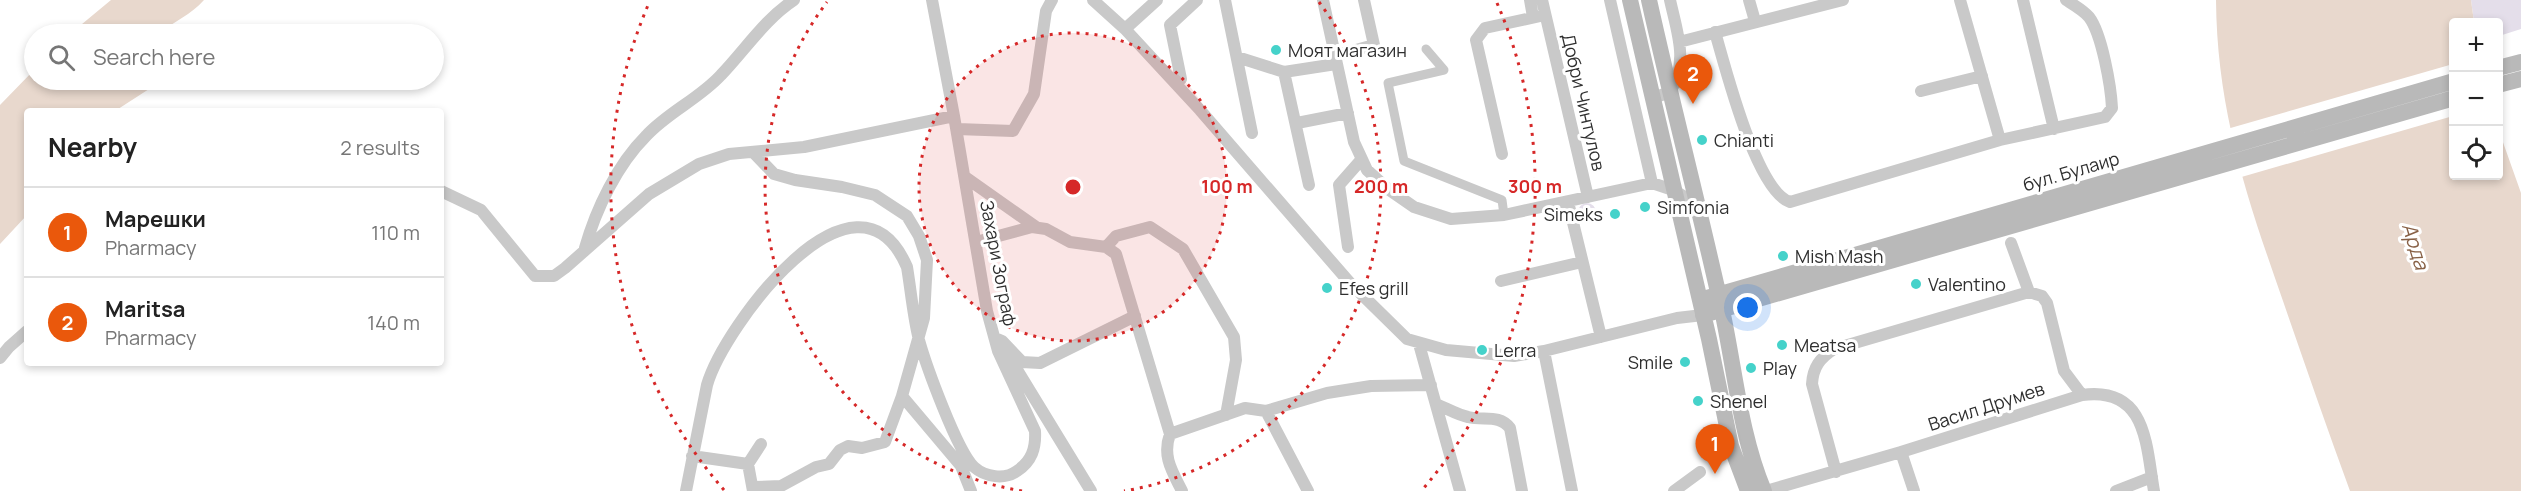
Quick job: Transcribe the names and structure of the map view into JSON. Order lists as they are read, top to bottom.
{
  "streets": {
    "main road": ["бул. Булаир"],
    "street": ["Добри Чинтулов", "Захари Зограф", "Васил Друмев"]
  },
  "water": ["Арда"],
  "places": [
    "Моят магазин",
    "Chianti",
    "Simfonia",
    "Simeks",
    "Mish Mash",
    "Valentino",
    "Efes grill",
    "Meatsa",
    "Lerra",
    "Smile",
    "Play",
    "Shenel"
  ],
  "page": {
    "map_buttons": ["+", "−"],
    "search": "Search here",
    "pins": ["2", "1"],
    "heading": ["Nearby", "2 results"],
    "list": [
      {
        "mark": "1",
        "name": "Марешки",
        "note": "Pharmacy",
        "value": "110 m"
      },
      {
        "mark": "2",
        "name": "Maritsa",
        "note": "Pharmacy",
        "value": "140 m"
      }
    ]
  },
  "rings": ["100 m", "200 m", "300 m"]
}
